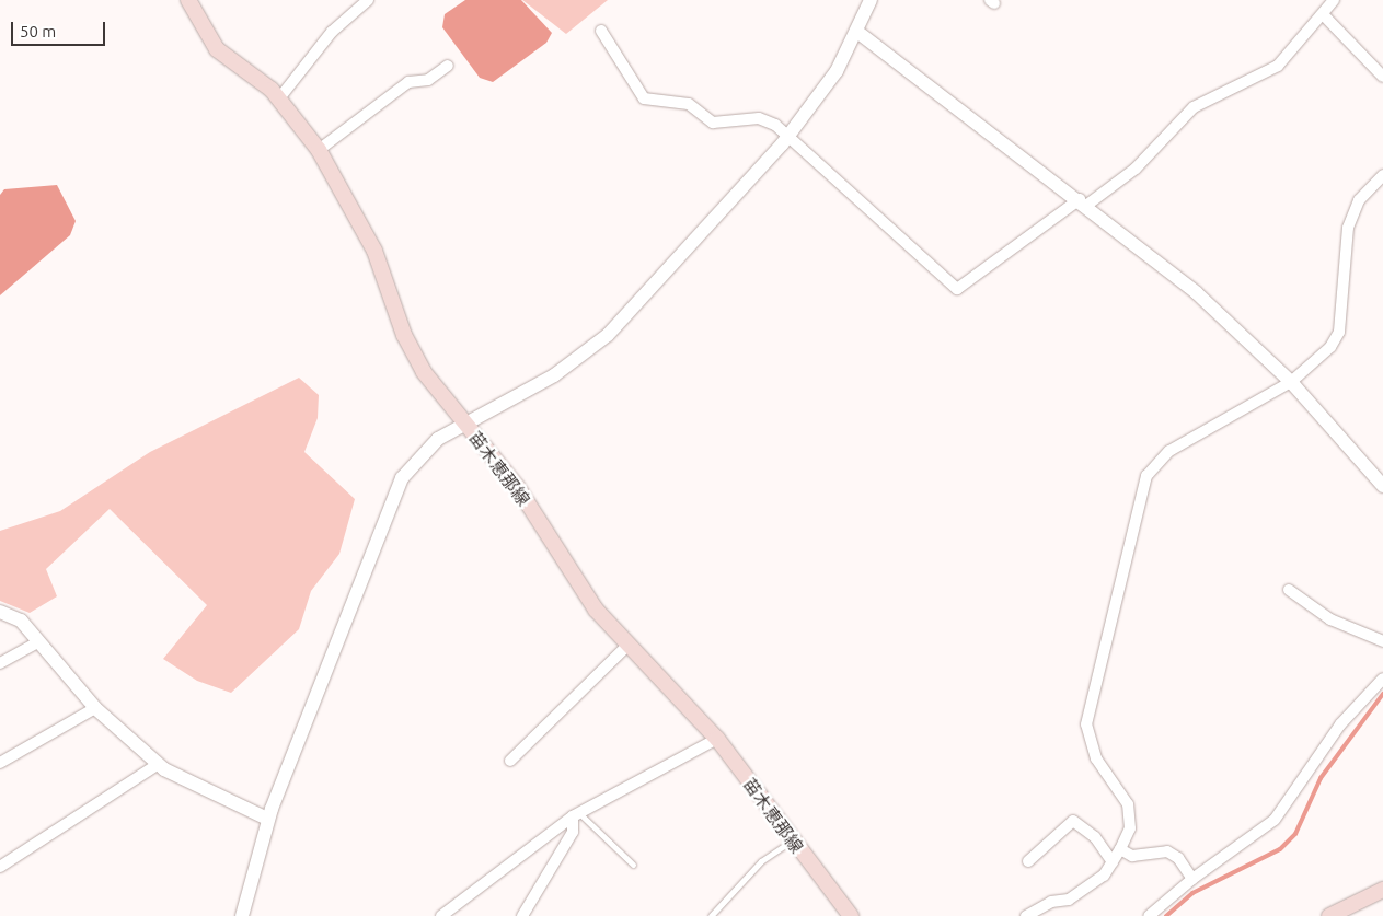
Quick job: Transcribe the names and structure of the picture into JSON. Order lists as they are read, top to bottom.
{
  "streets": {
    "main road": ["苗木恵那線"]
  },
  "scale_bar": "50 m"
}
